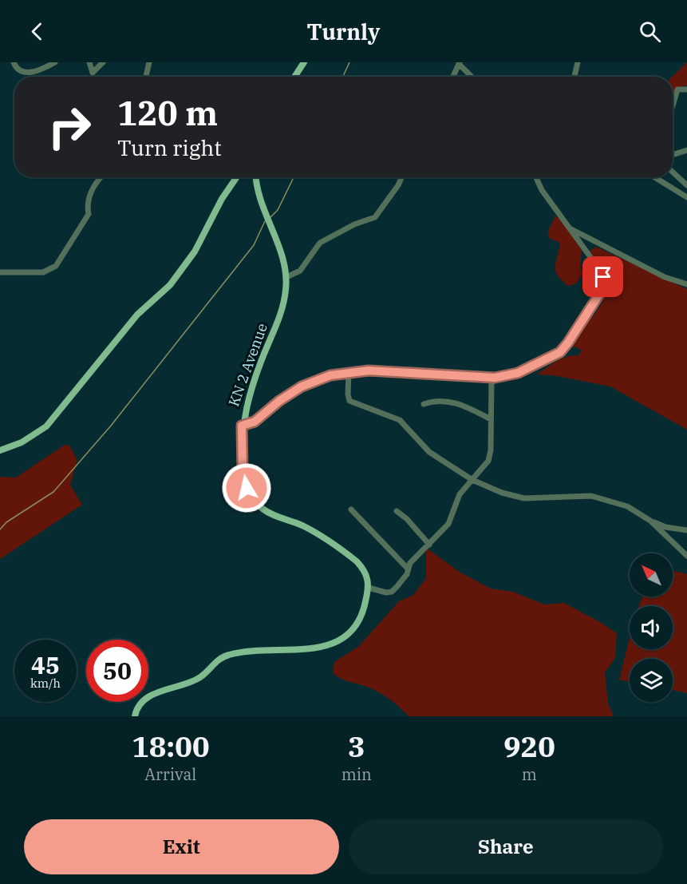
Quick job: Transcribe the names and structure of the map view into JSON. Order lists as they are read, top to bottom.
{
  "streets": {
    "main road": ["KN 2 Avenue"]
  },
  "north": "top left",
  "page": {
    "header": "Turnly",
    "turn": ["120 m", "Turn right"],
    "speed": "45 km/h",
    "limit": "50",
    "eta": [
      "18:00",
      "Arrival",
      "3",
      "min",
      "920",
      "m"
    ],
    "buttons": ["Exit", "Share"]
  }
}
